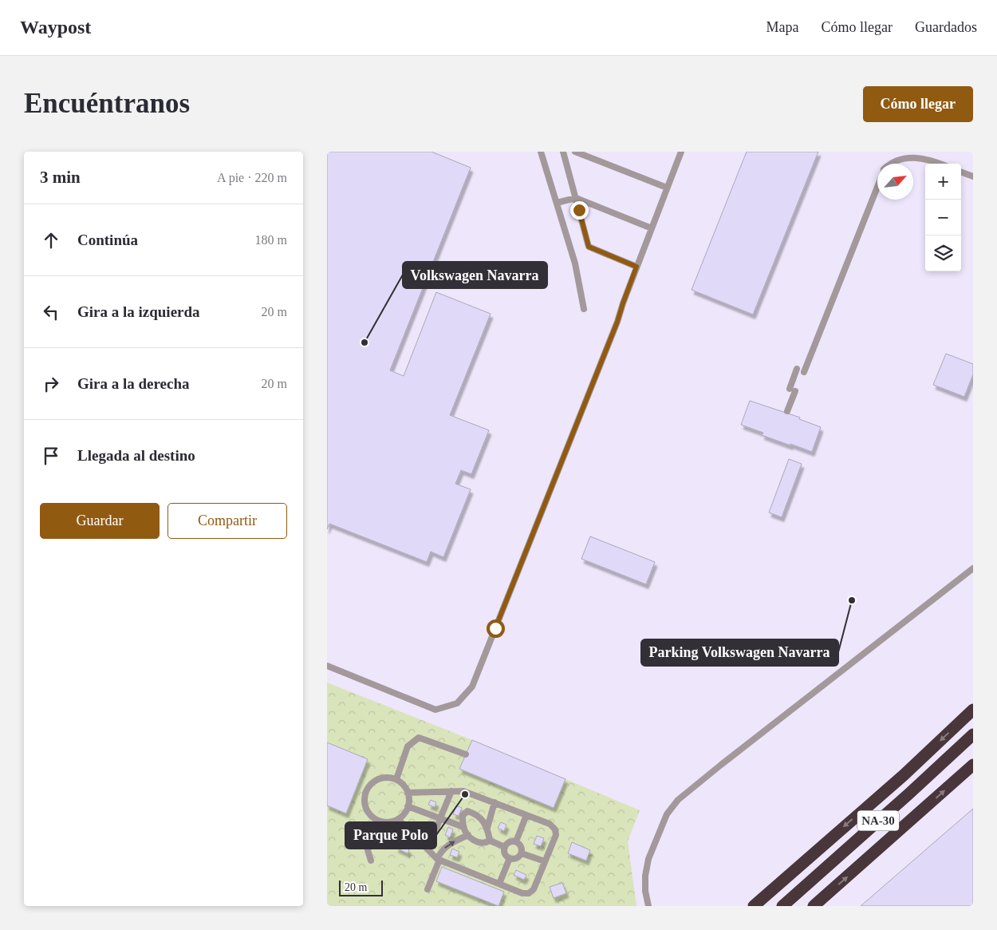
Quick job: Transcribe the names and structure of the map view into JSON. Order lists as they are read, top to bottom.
{
  "streets": {
    "highway": ["NA-30"]
  },
  "places": ["Volkswagen Navarra", "Parking Volkswagen Navarra", "Parque Polo"],
  "scale_bar": "20 m",
  "north": "top right",
  "page": {
    "header": "Waypost",
    "nav": ["Mapa", "Cómo llegar", "Guardados"],
    "buttons": [
      "Cómo llegar",
      ["Guardar", "Compartir"]
    ],
    "title": "Encuéntranos",
    "heading": ["3 min", "A pie · 220 m"],
    "map_buttons": ["+", "−"],
    "list": [
      ["Continúa", "180 m"],
      ["Gira a la izquierda", "20 m"],
      ["Gira a la derecha", "20 m"],
      "Llegada al destino"
    ],
    "scale": "20 m"
  }
}
